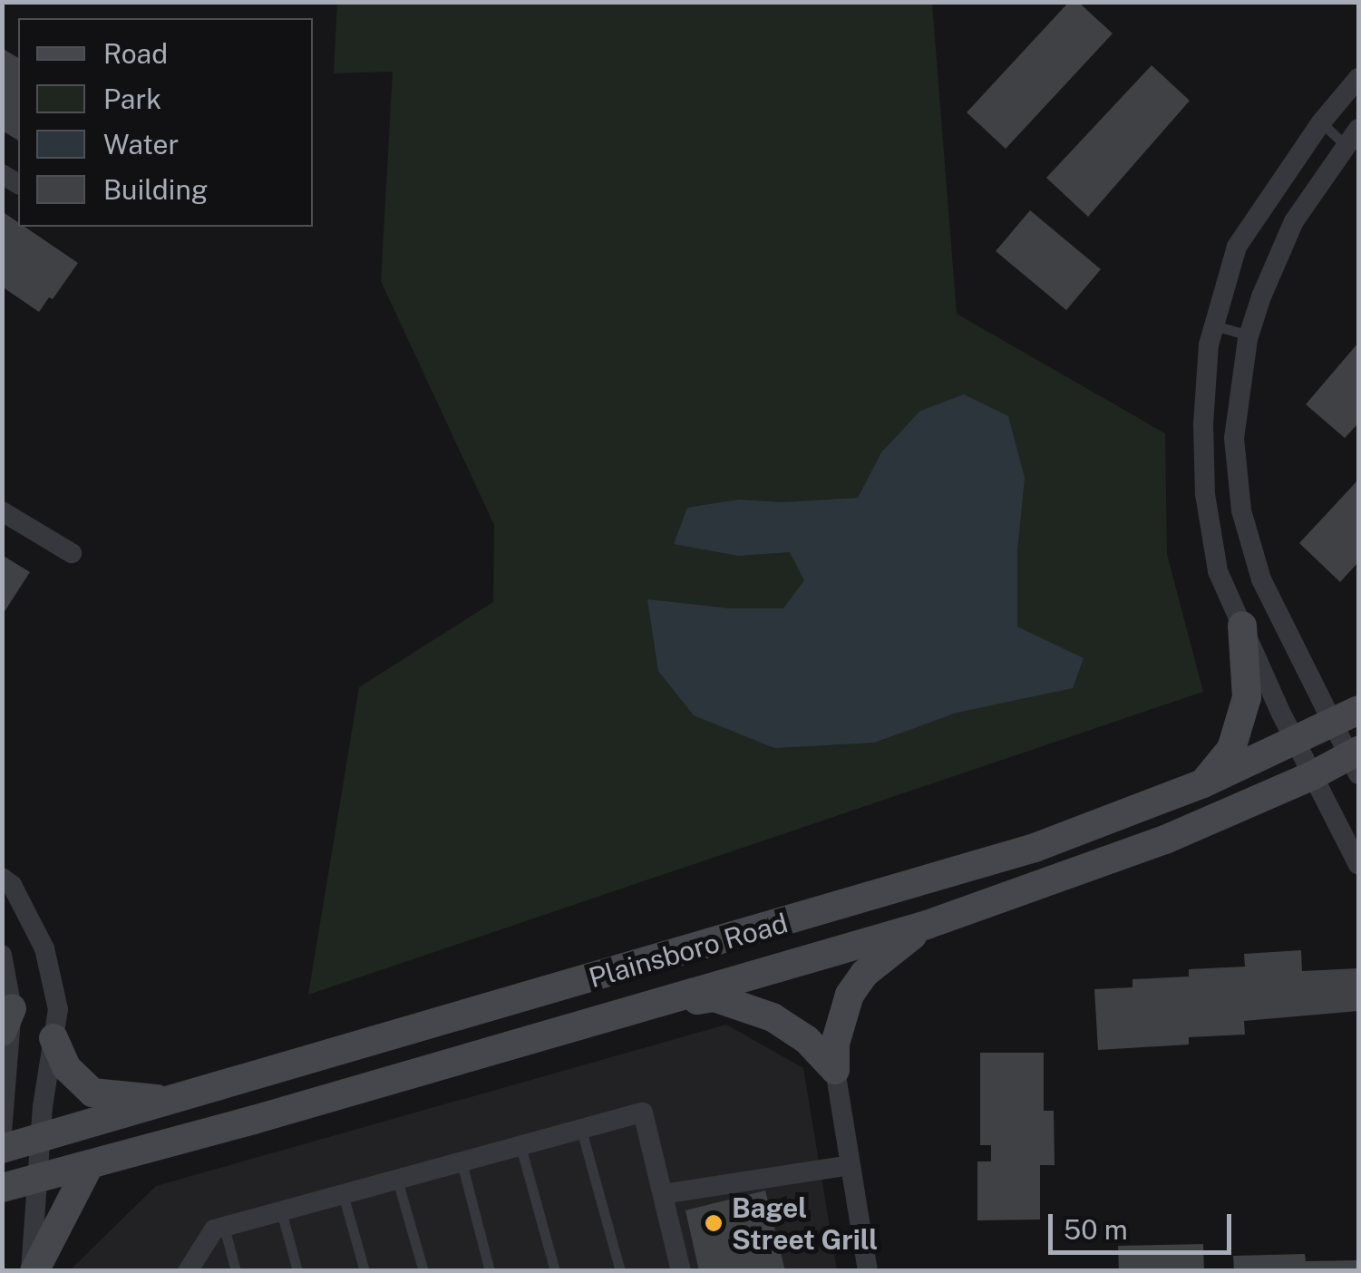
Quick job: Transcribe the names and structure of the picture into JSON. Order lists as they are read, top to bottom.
{
  "streets": {
    "street": ["Plainsboro Road"]
  },
  "places": ["Bagel Street Grill"],
  "legend": [
    "Road",
    "Park",
    "Water",
    "Building"
  ],
  "scale_bar": "50 m"
}
